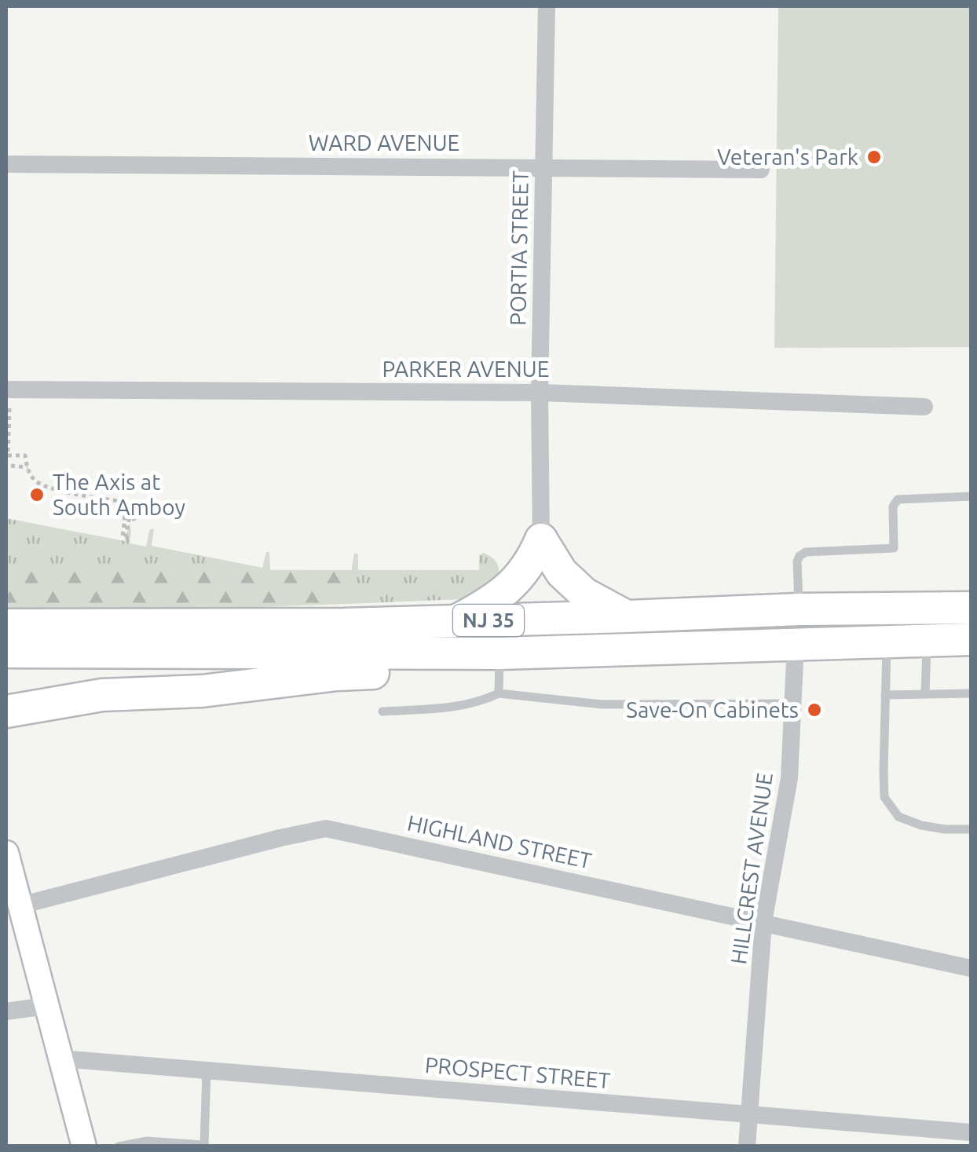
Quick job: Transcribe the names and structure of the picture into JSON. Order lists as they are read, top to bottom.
{
  "streets": {
    "highway": ["NJ 35"],
    "street": [
      "WARD AVENUE",
      "PORTIA STREET",
      "PARKER AVENUE",
      "HIGHLAND STREET",
      "HILLCREST AVENUE",
      "PROSPECT STREET"
    ]
  },
  "crossings": [
    ["WARD AVENUE", "PORTIA STREET"],
    ["PORTIA STREET", "PARKER AVENUE"],
    ["NJ 35", "HILLCREST AVENUE"],
    ["HIGHLAND STREET", "HILLCREST AVENUE"],
    ["HILLCREST AVENUE", "PROSPECT STREET"]
  ],
  "places": ["Veteran's Park", "The Axis at South Amboy", "Save-On Cabinets"]
}
